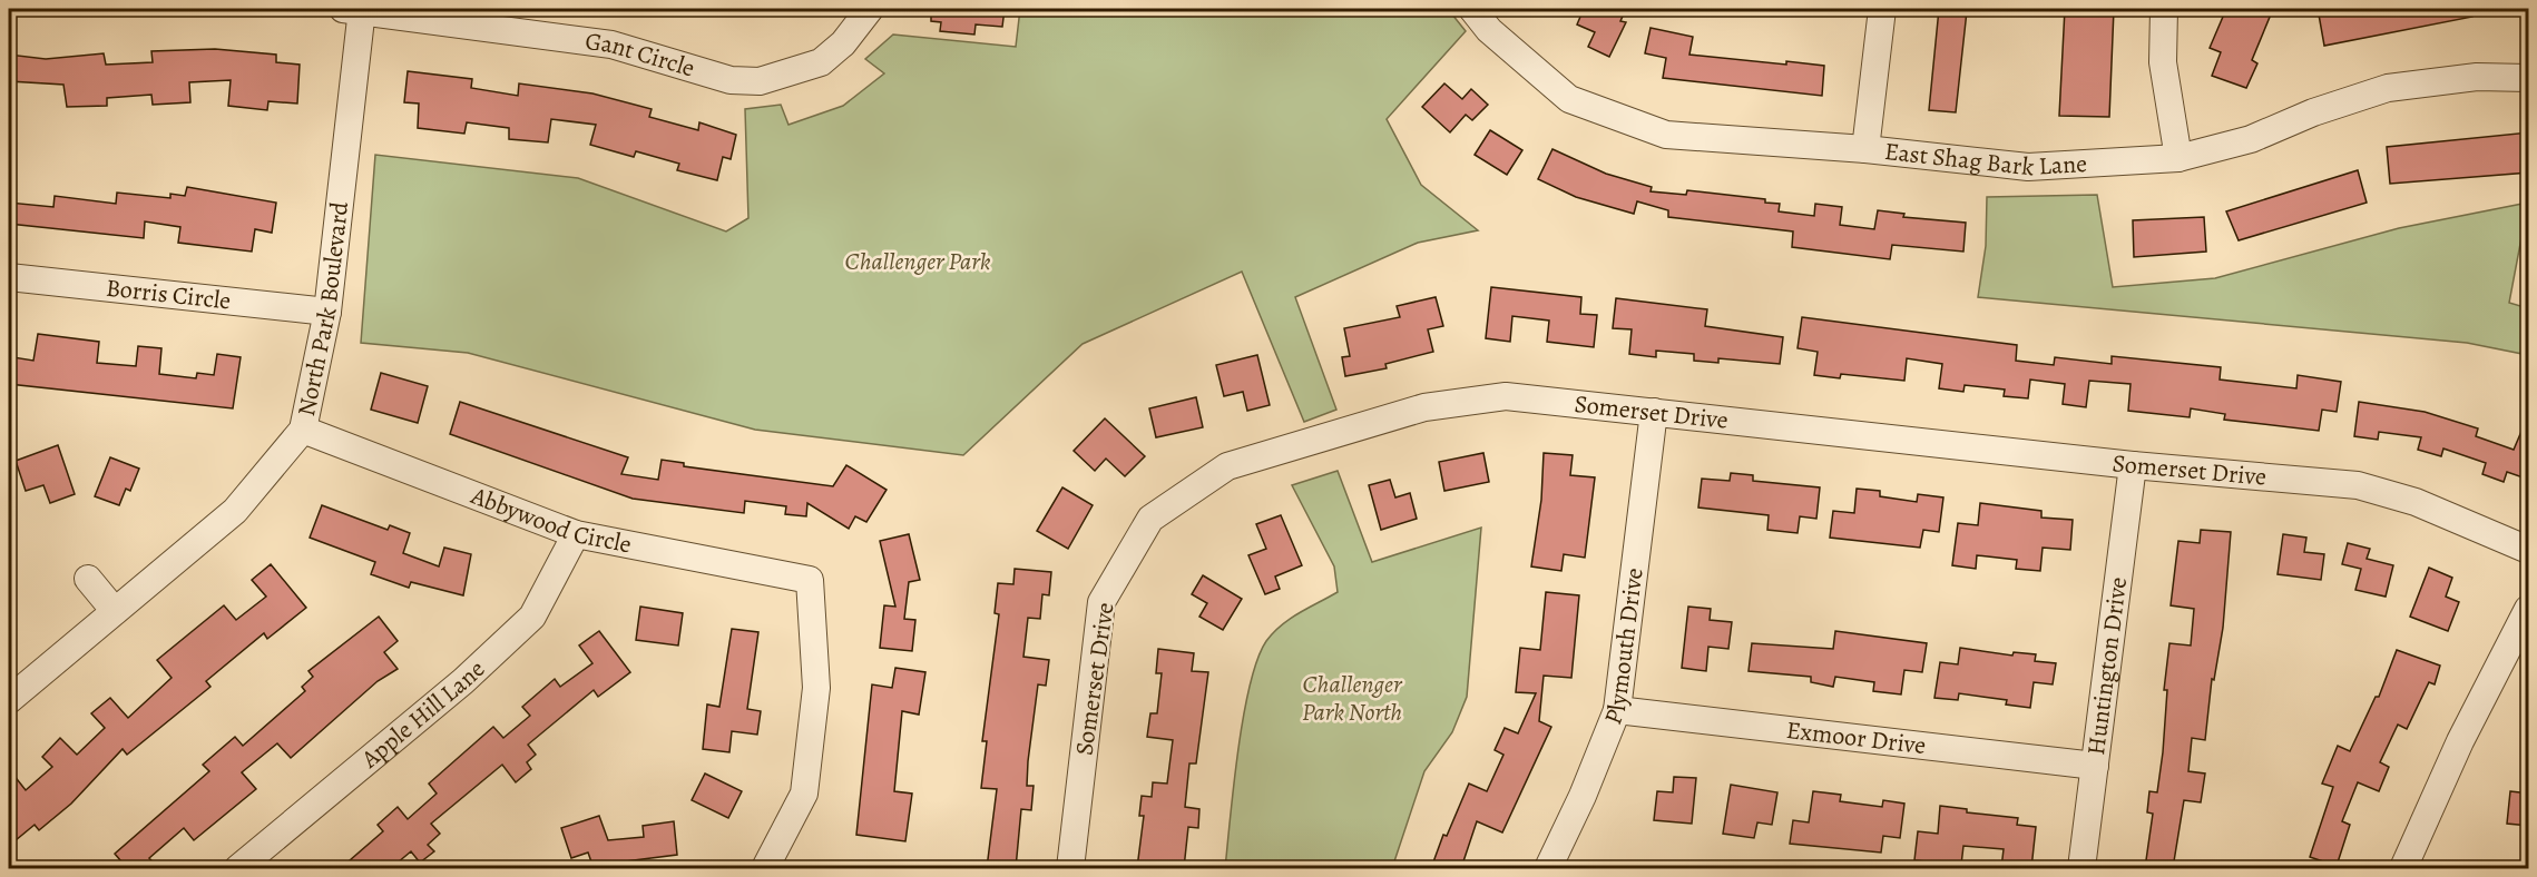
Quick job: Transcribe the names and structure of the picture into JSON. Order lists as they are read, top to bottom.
{
  "streets": {
    "street": [
      "Gant Circle",
      "East Shag Bark Lane",
      "Borris Circle",
      "North Park Boulevard",
      "Somerset Drive",
      "Abbywood Circle",
      "Plymouth Drive",
      "Huntington Drive",
      "Apple Hill Lane",
      "Exmoor Drive"
    ]
  },
  "crossings": [
    ["Gant Circle", "North Park Boulevard"],
    ["Borris Circle", "North Park Boulevard"],
    ["North Park Boulevard", "Abbywood Circle"],
    ["Somerset Drive", "Plymouth Drive"],
    ["Somerset Drive", "Huntington Drive"],
    ["Abbywood Circle", "Apple Hill Lane"],
    ["Plymouth Drive", "Exmoor Drive"],
    ["Huntington Drive", "Exmoor Drive"]
  ],
  "parks": ["Challenger Park", "Challenger Park North"]
}
